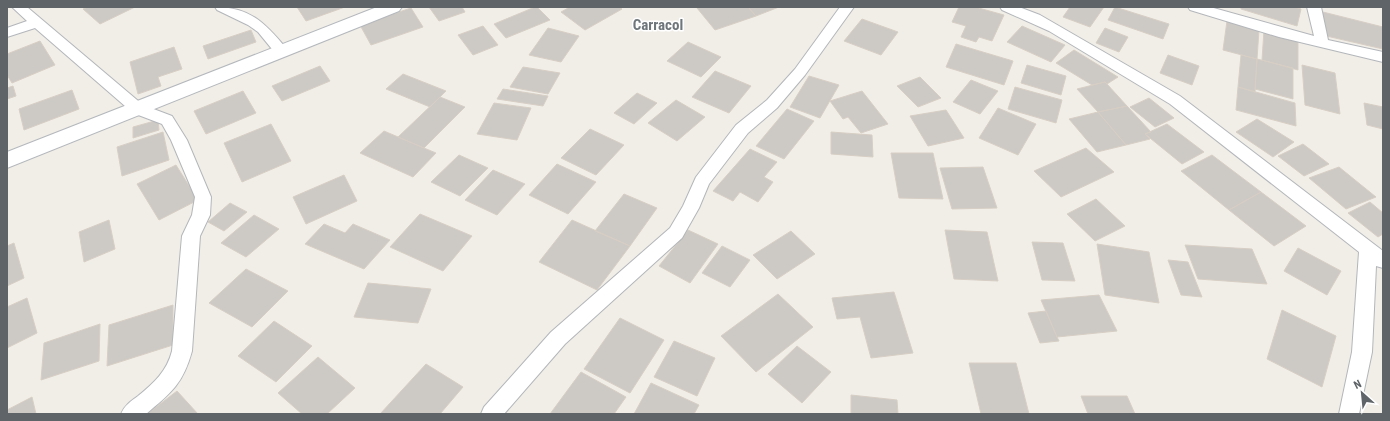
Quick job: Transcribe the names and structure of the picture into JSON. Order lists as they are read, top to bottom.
{
  "districts": ["Carracol"],
  "north": "top left"
}
